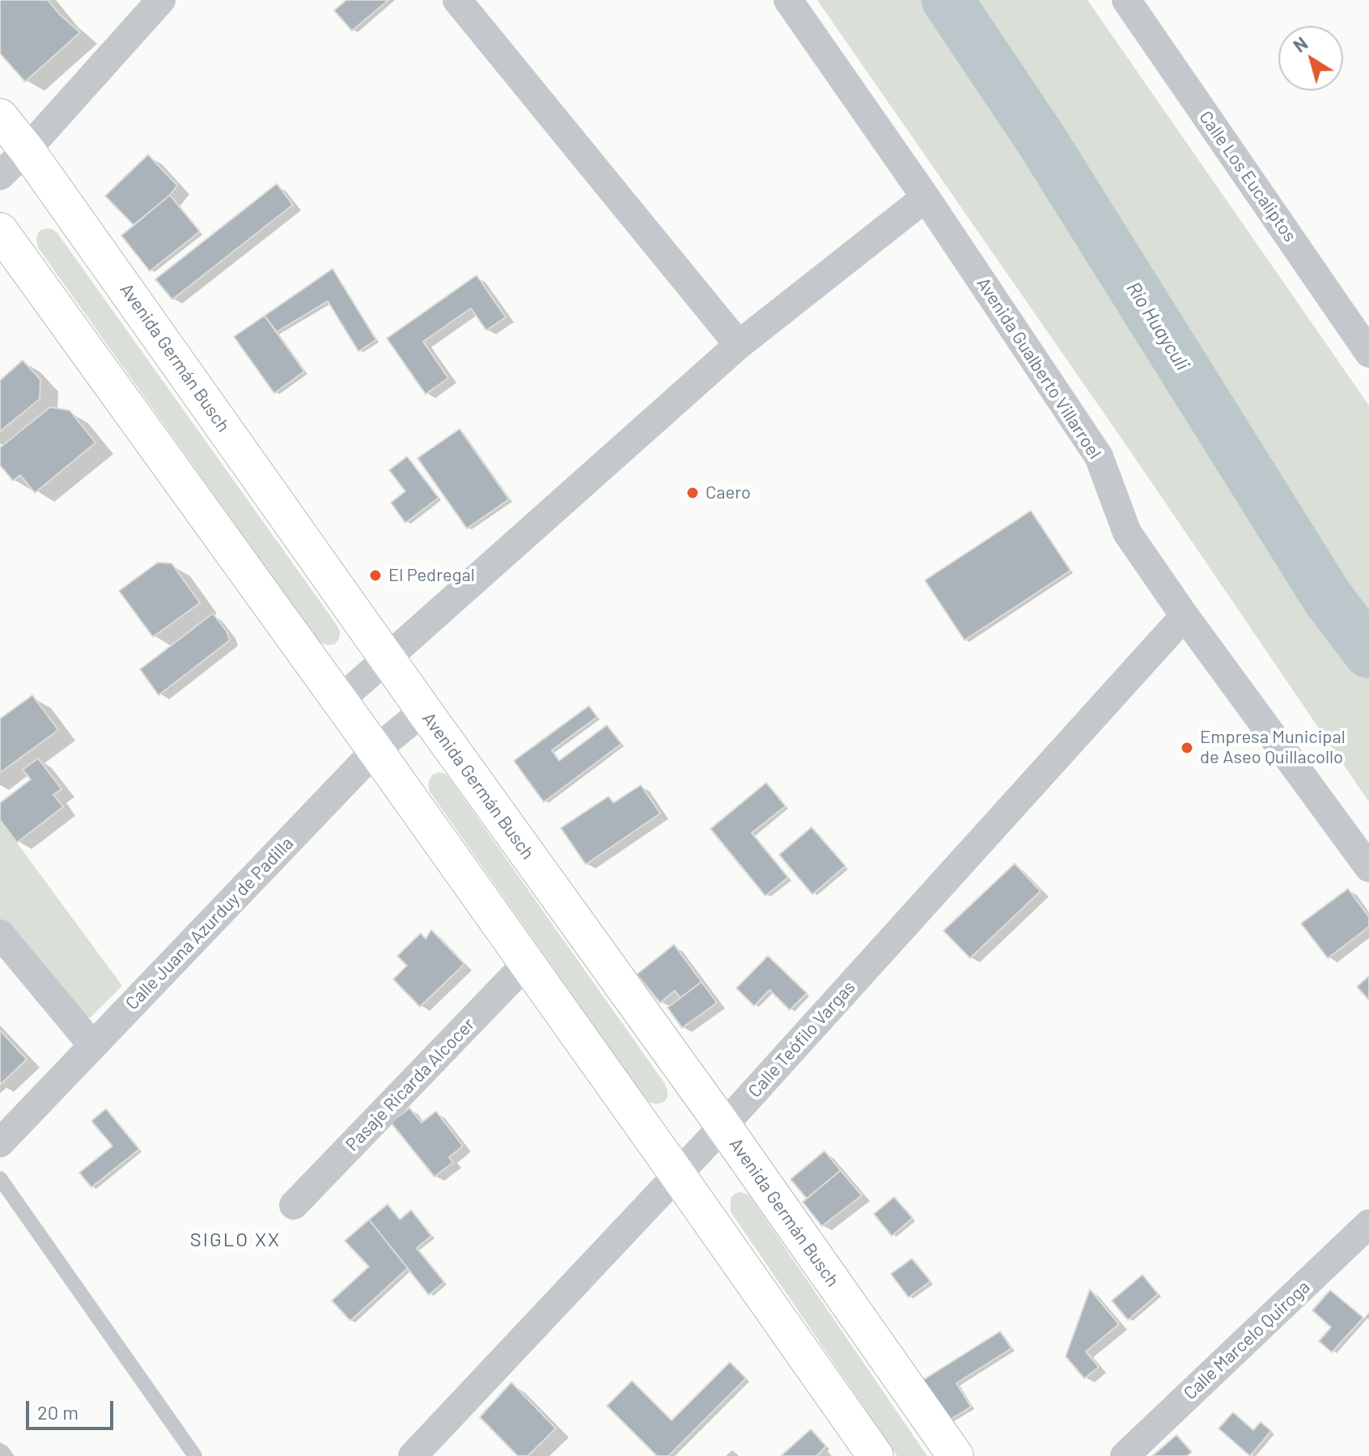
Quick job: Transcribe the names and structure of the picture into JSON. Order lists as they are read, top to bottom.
{
  "streets": {
    "main road": ["Avenida Germán Busch"],
    "street": [
      "Calle Los Eucaliptos",
      "Avenida Gualberto Villarroel",
      "Calle Juana Azurduy de Padilla",
      "Calle Teófilo Vargas",
      "Pasaje Ricarda Alcocer",
      "Calle Marcelo Quiroga"
    ]
  },
  "crossings": [
    ["Avenida Germán Busch", "Calle Juana Azurduy de Padilla"],
    ["Avenida Germán Busch", "Calle Teófilo Vargas"],
    ["Avenida Gualberto Villarroel", "Calle Teófilo Vargas"]
  ],
  "districts": ["SIGLO XX"],
  "water": ["Río Huayculi"],
  "places": ["Caero", "El Pedregal", "Empresa Municipal de Aseo Quillacollo"],
  "scale_bar": "20 m",
  "north": "top left"
}
